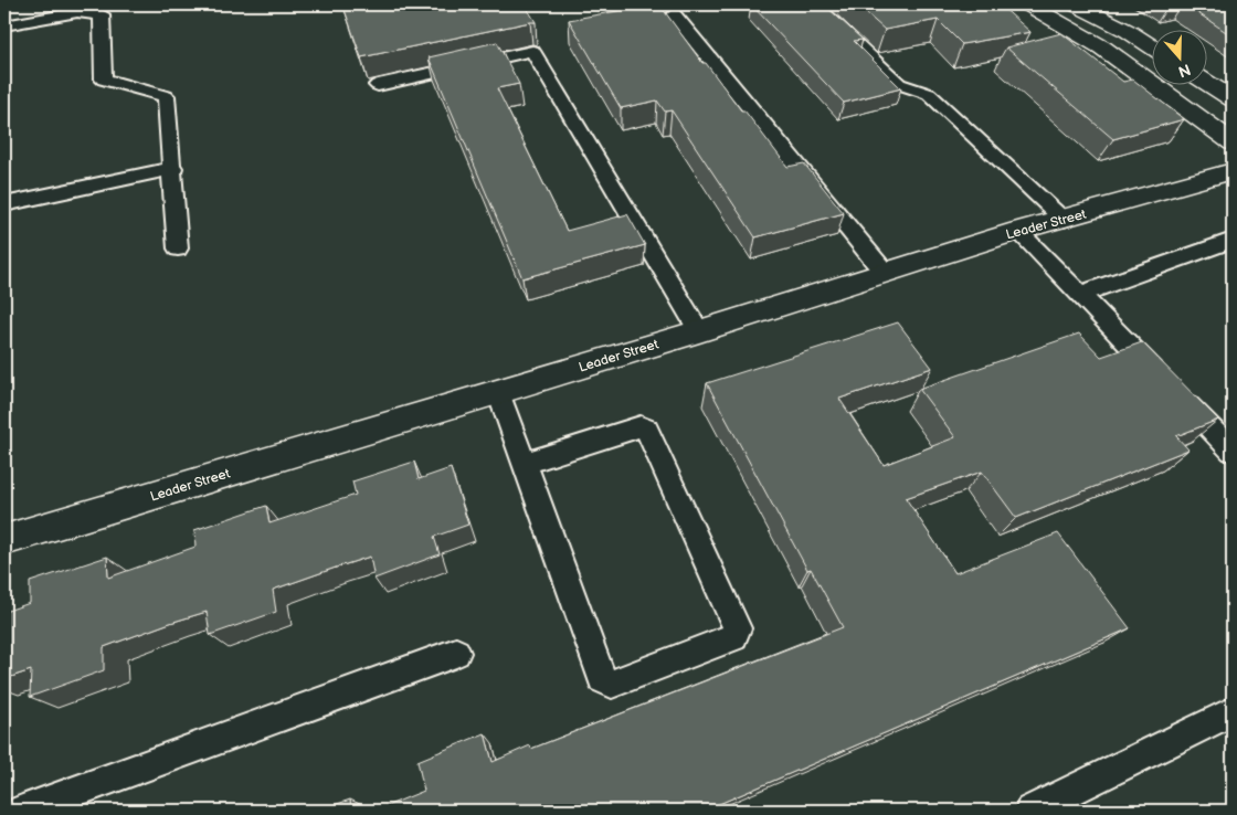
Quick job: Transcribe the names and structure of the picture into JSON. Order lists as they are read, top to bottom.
{
  "streets": {
    "street": ["Leader Street"]
  },
  "north": "bottom"
}
